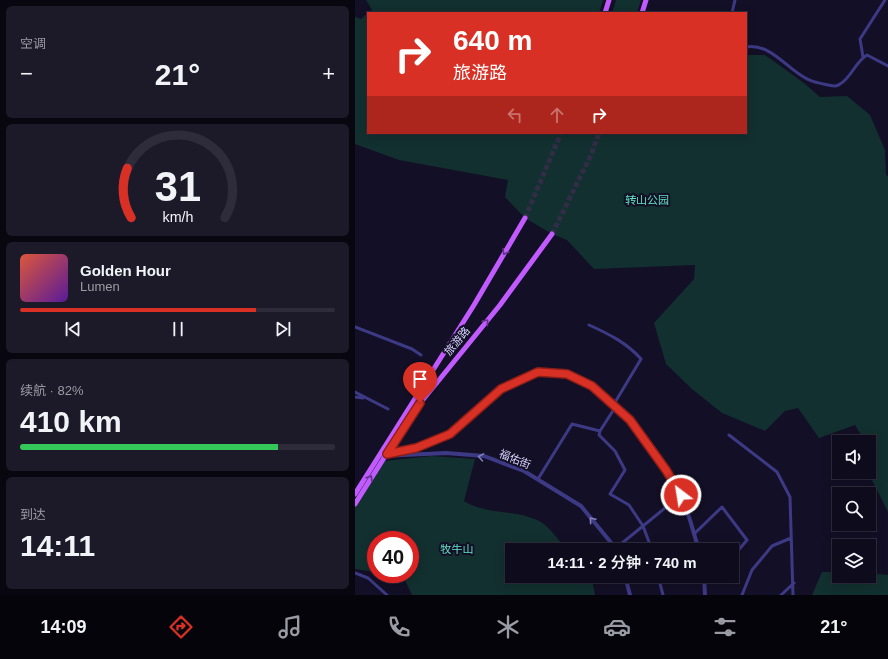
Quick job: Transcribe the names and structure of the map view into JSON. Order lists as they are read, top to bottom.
{
  "streets": {
    "main road": ["旅游路"],
    "street": ["福佑街"]
  },
  "crossings": [
    ["旅游路", "福佑街"]
  ],
  "one_way": ["福佑街"],
  "parks": ["转山公园", "牧牛山"],
  "page": {
    "tile": [
      "空调",
      ["续航 · 82%", "410 km"],
      ["到达", "14:11"]
    ],
    "turn": ["640 m", "旅游路"],
    "heat": ["−", "21°", "+"],
    "song": ["Golden Hour", "Lumen"],
    "limit": "40",
    "trip": "14:11 · 2 分钟 · 740 m",
    "tabs": ["14:09", "21°"],
    "gauge": ["31", "km/h"]
  }
}
